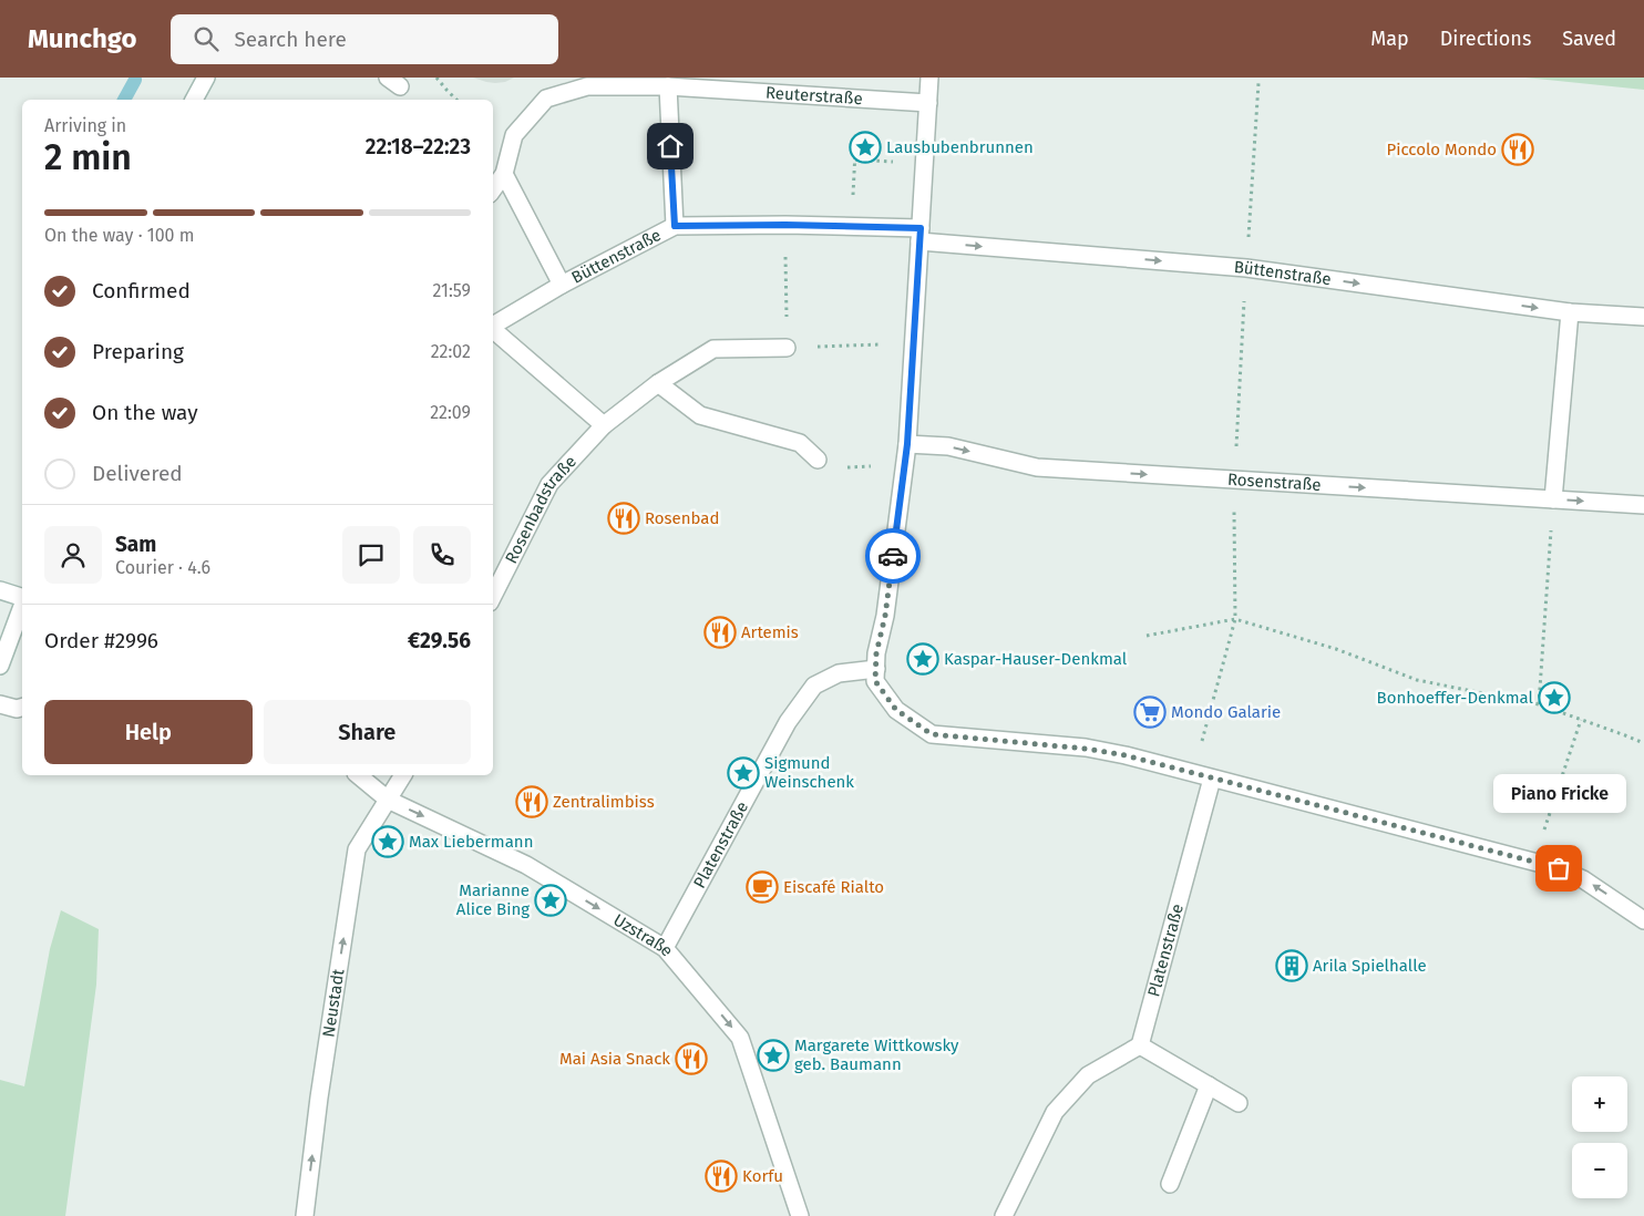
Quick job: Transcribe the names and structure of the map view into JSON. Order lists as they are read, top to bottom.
{
  "streets": {
    "street": [
      "Reuterstraße",
      "Büttenstraße",
      "Rosenstraße",
      "Rosenbadstraße",
      "Platenstraße",
      "Uzstraße",
      "Neustadt"
    ]
  },
  "crossings": [
    ["Platenstraße", "Uzstraße"],
    ["Uzstraße", "Neustadt"]
  ],
  "one_way": [
    "Büttenstraße",
    "Rosenstraße",
    "Uzstraße",
    "Neustadt"
  ],
  "places": {
    "place": [
      "Lausbubenbrunnen",
      "Kaspar-Hauser-Denkmal",
      "Bonhoeffer-Denkmal",
      "Sigmund Weinschenk",
      "Max Liebermann",
      "Marianne Alice Bing",
      "Margarete Wittkowsky geb. Baumann"
    ],
    "restaurant": [
      "Piccolo Mondo",
      "Rosenbad",
      "Artemis",
      "Zentralimbiss",
      "Mai Asia Snack",
      "Korfu"
    ],
    "supermarket": ["Mondo Galarie"],
    "other": ["Piano Fricke"],
    "cafe": ["Eiscafé Rialto"],
    "building": ["Arila Spielhalle"]
  },
  "page": {
    "header": "Munchgo",
    "search": "Search here",
    "nav": ["Map", "Directions", "Saved"],
    "heading": ["2 min", "Arriving in", "22:18–22:23"],
    "panel": [
      "Sam",
      "Courier · 4.6",
      "Order #2996",
      "€29.56"
    ],
    "bar": "On the way · 100 m",
    "list": [
      ["Confirmed", "21:59"],
      ["Preparing", "22:02"],
      ["On the way", "22:09"],
      "Delivered"
    ],
    "buttons": ["Help", "Share"],
    "bubble": "Piano Fricke",
    "map_buttons": ["+", "−"]
  }
}
